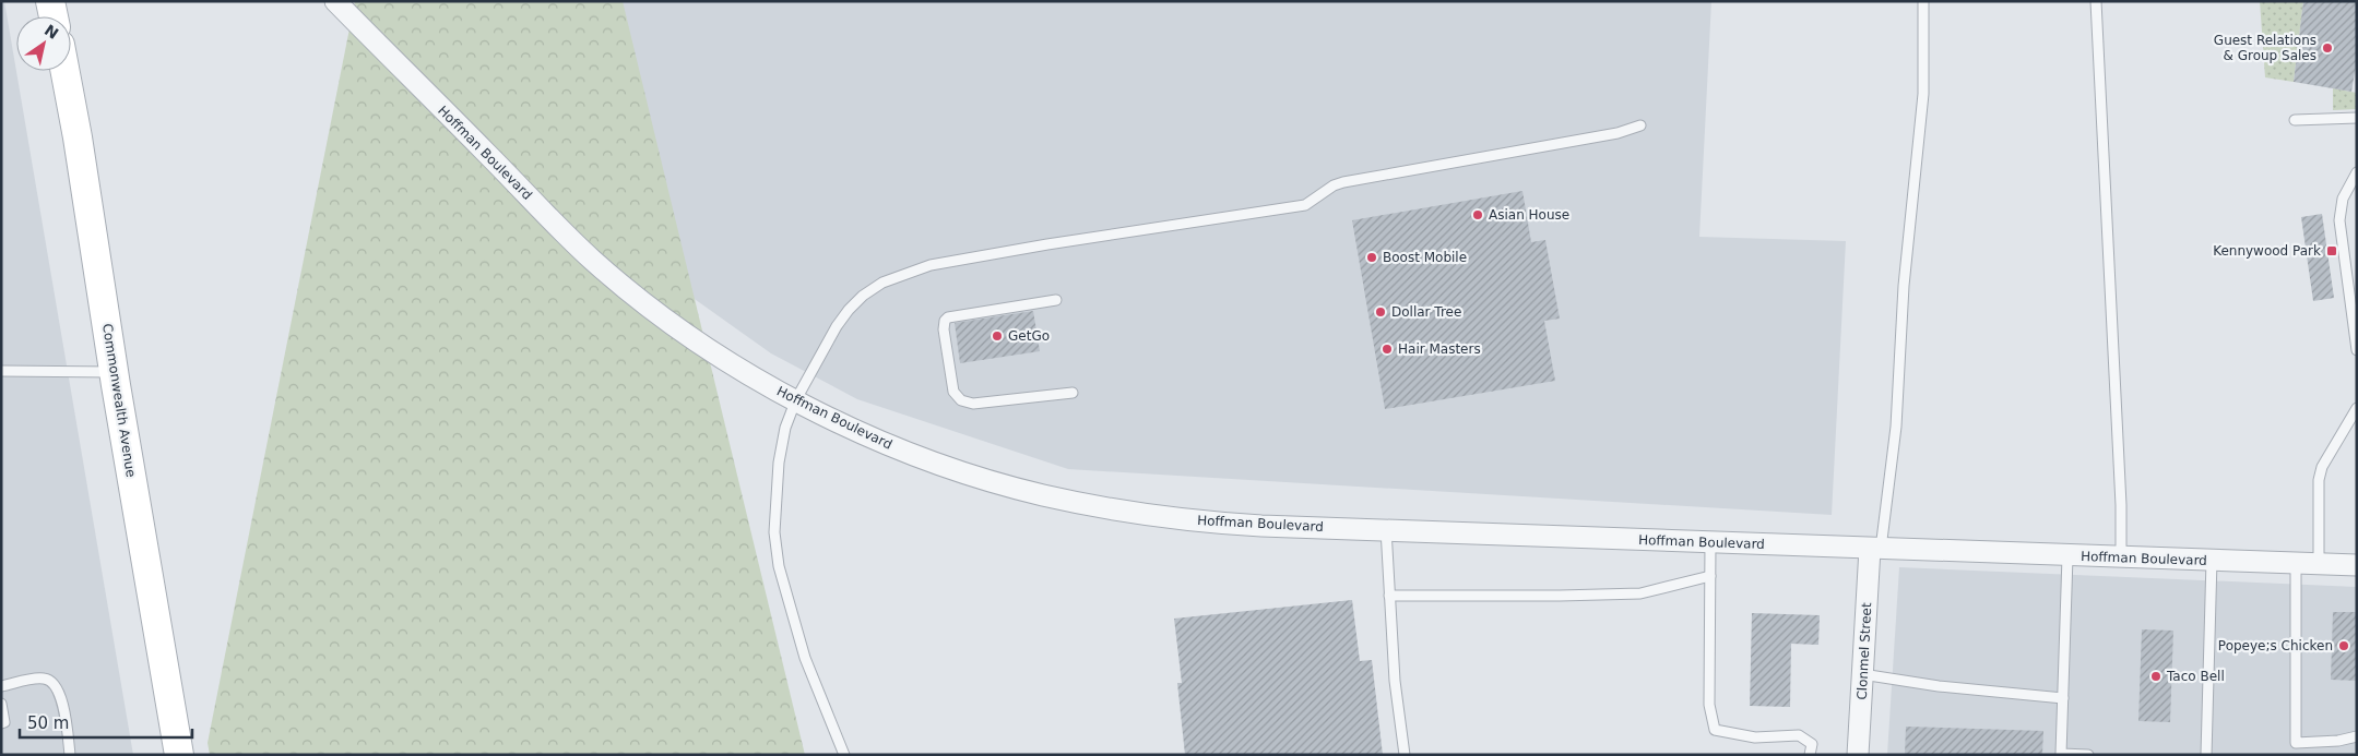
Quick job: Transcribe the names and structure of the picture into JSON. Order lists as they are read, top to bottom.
{
  "streets": {
    "street": ["Hoffman Boulevard", "Commonwealth Avenue", "Clonmel Street"]
  },
  "crossings": [
    ["Hoffman Boulevard", "Clonmel Street"]
  ],
  "places": {
    "other": [
      "Guest Relations & Group Sales",
      "Asian House",
      "Boost Mobile",
      "Dollar Tree",
      "GetGo",
      "Hair Masters",
      "Popeye;s Chicken",
      "Taco Bell"
    ],
    "transit": ["Kennywood Park"]
  },
  "scale_bar": "50 m",
  "north": "top right"
}
